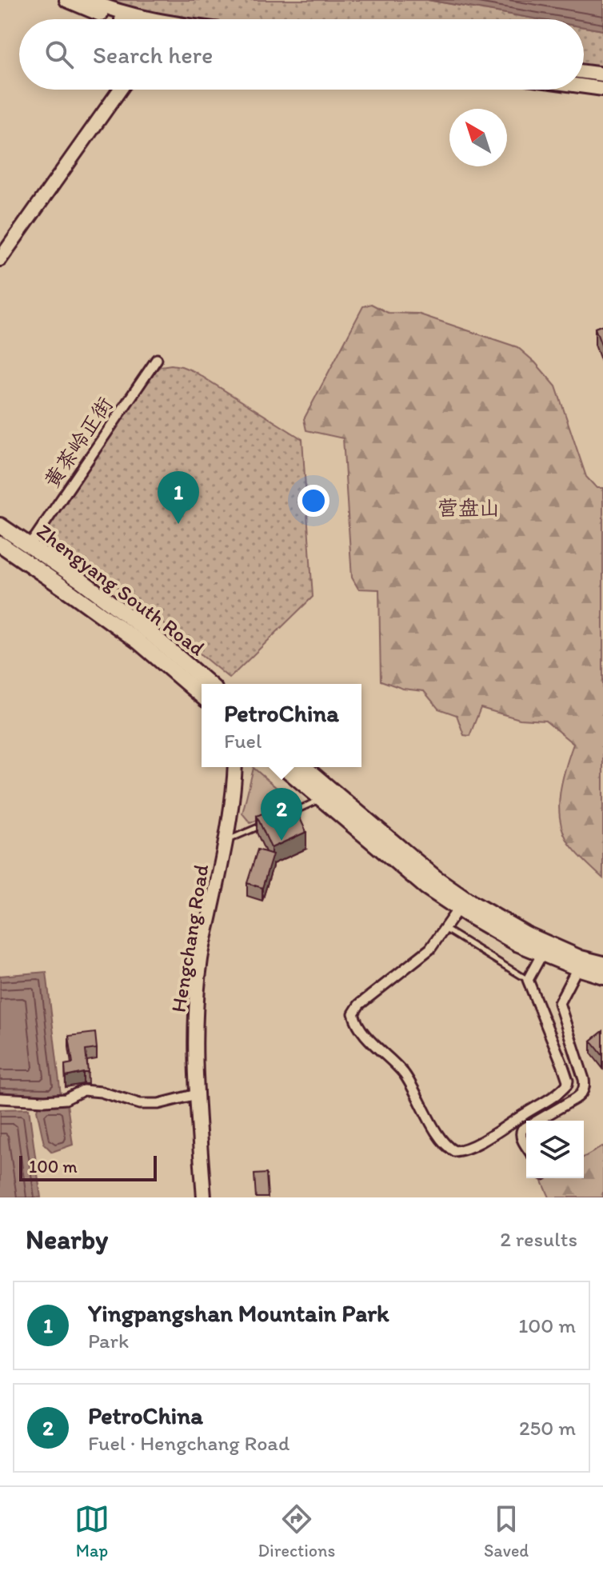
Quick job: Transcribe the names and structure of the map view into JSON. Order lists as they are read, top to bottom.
{
  "streets": {
    "main road": ["Zhengyang South Road"],
    "street": ["黄茶岭正街", "Hengchang Road"]
  },
  "crossings": [
    ["黄茶岭正街", "Zhengyang South Road"]
  ],
  "parks": ["营盘山"],
  "scale_bar": "100 m",
  "north": "top left",
  "page": {
    "search": "Search here",
    "pins": ["1", "2"],
    "popup": ["PetroChina", "Fuel"],
    "scale": "100 m",
    "heading": ["Nearby", "2 results"],
    "list": [
      {
        "mark": "1",
        "name": "Yingpangshan Mountain Park",
        "note": "Park",
        "value": "100 m"
      },
      {
        "mark": "2",
        "name": "PetroChina",
        "note": "Fuel · Hengchang Road",
        "value": "250 m"
      }
    ],
    "nav": ["Map", "Directions", "Saved"]
  }
}
